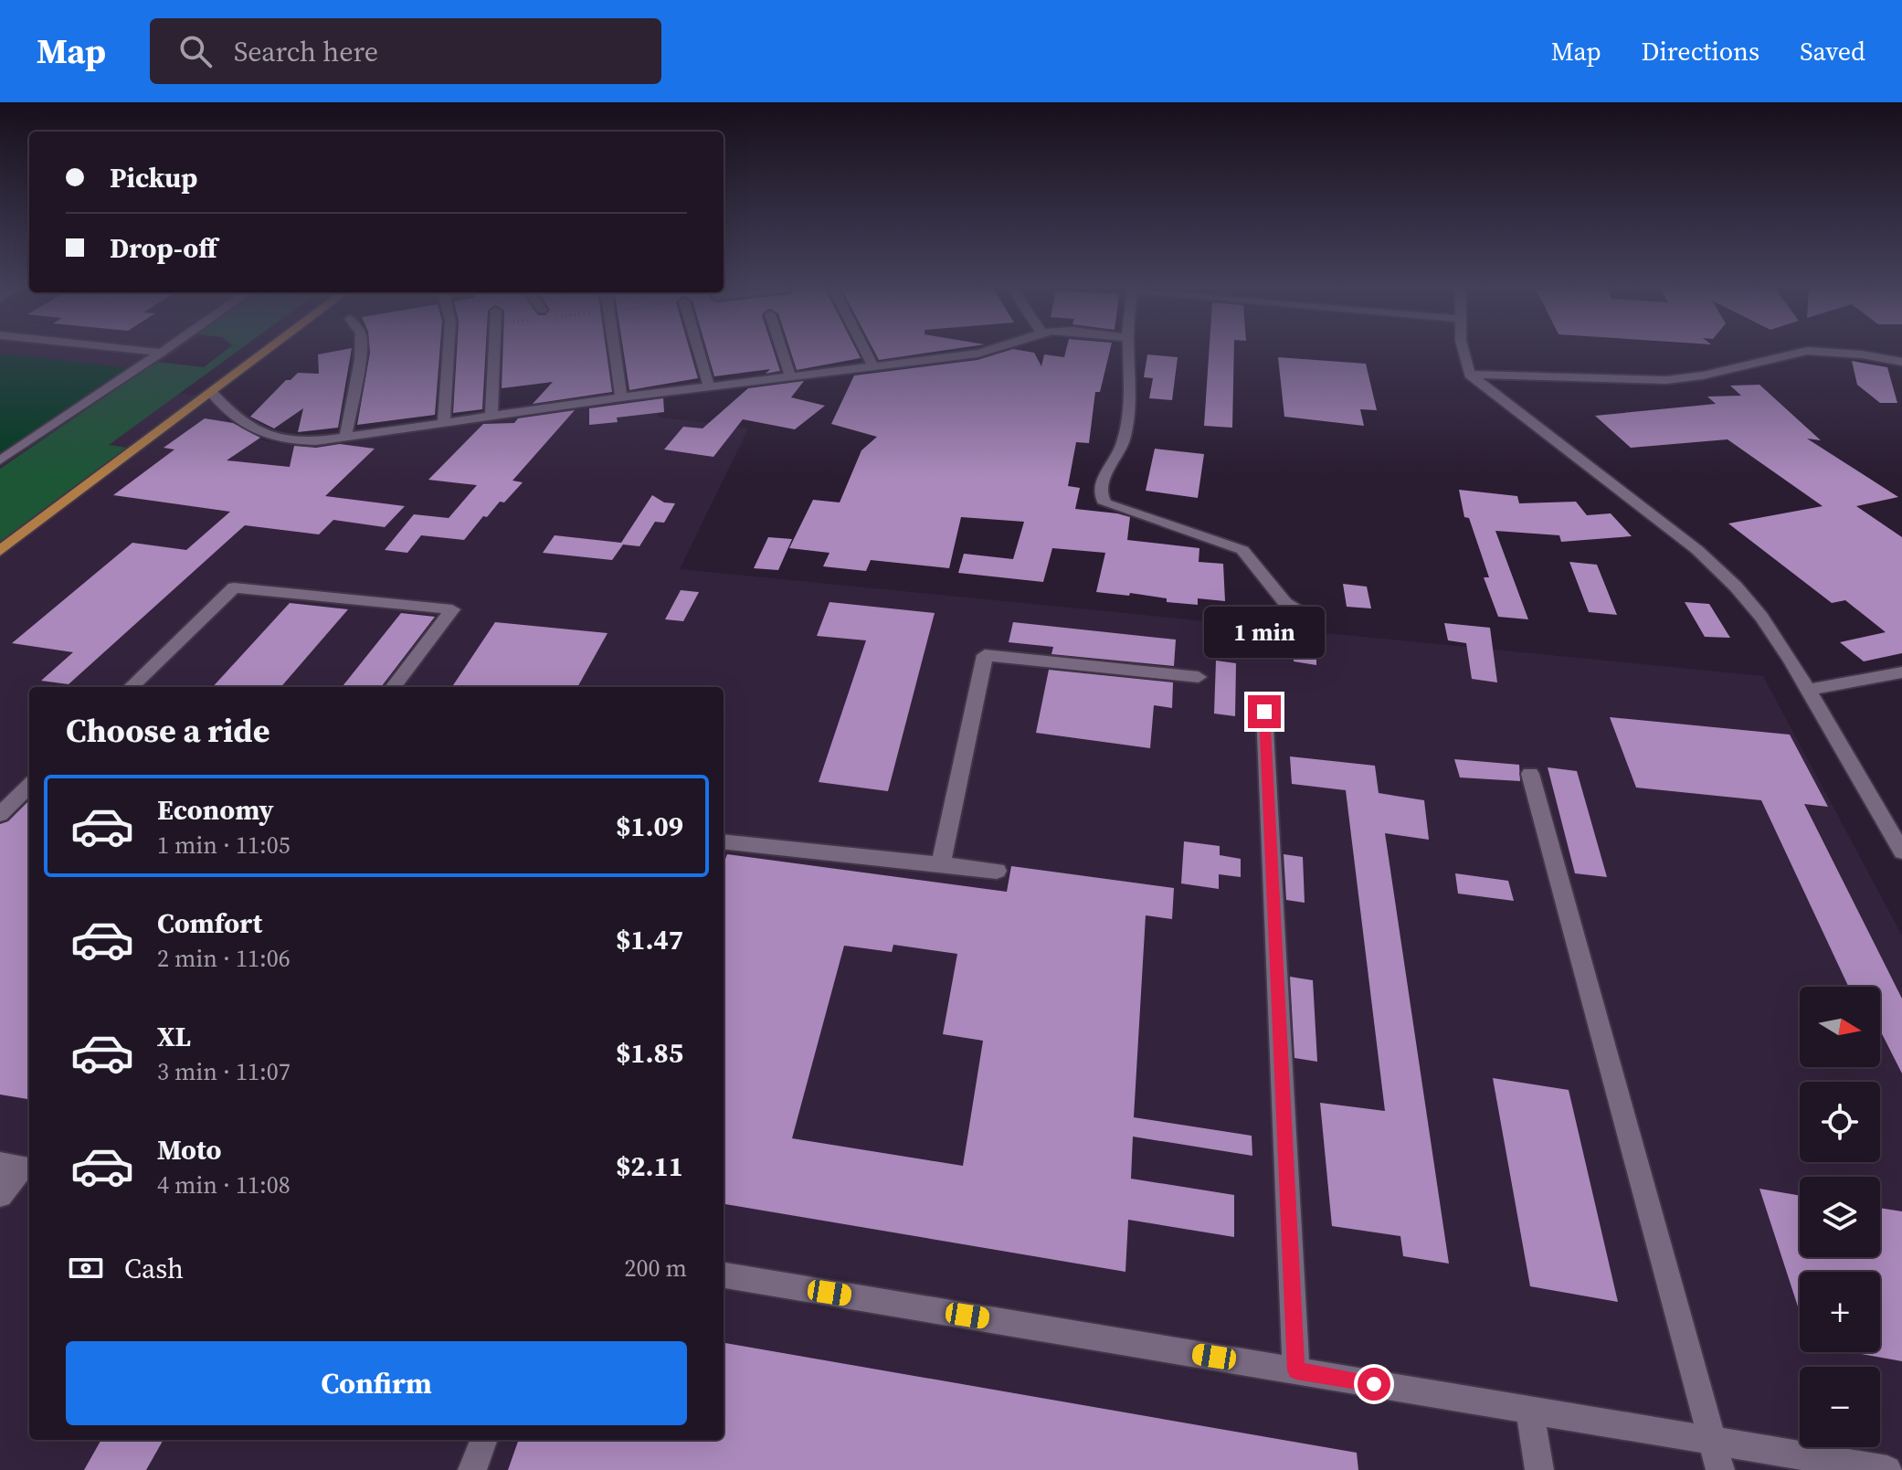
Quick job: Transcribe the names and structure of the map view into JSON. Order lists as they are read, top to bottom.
{
  "north": "right",
  "page": {
    "header": "Map",
    "search": "Search here",
    "nav": ["Map", "Directions", "Saved"],
    "banner": ["Pickup", "Drop-off"],
    "bubble": "1 min",
    "heading": "Choose a ride",
    "list": [
      {
        "name": "Economy",
        "note": "1 min · 11:05",
        "value": "$1.09"
      },
      {
        "name": "Comfort",
        "note": "2 min · 11:06",
        "value": "$1.47"
      },
      {
        "name": "XL",
        "note": "3 min · 11:07",
        "value": "$1.85"
      },
      {
        "name": "Moto",
        "note": "4 min · 11:08",
        "value": "$2.11"
      }
    ],
    "map_buttons": ["+", "−"],
    "pay": ["Cash", "200 m"],
    "buttons": "Confirm"
  }
}
